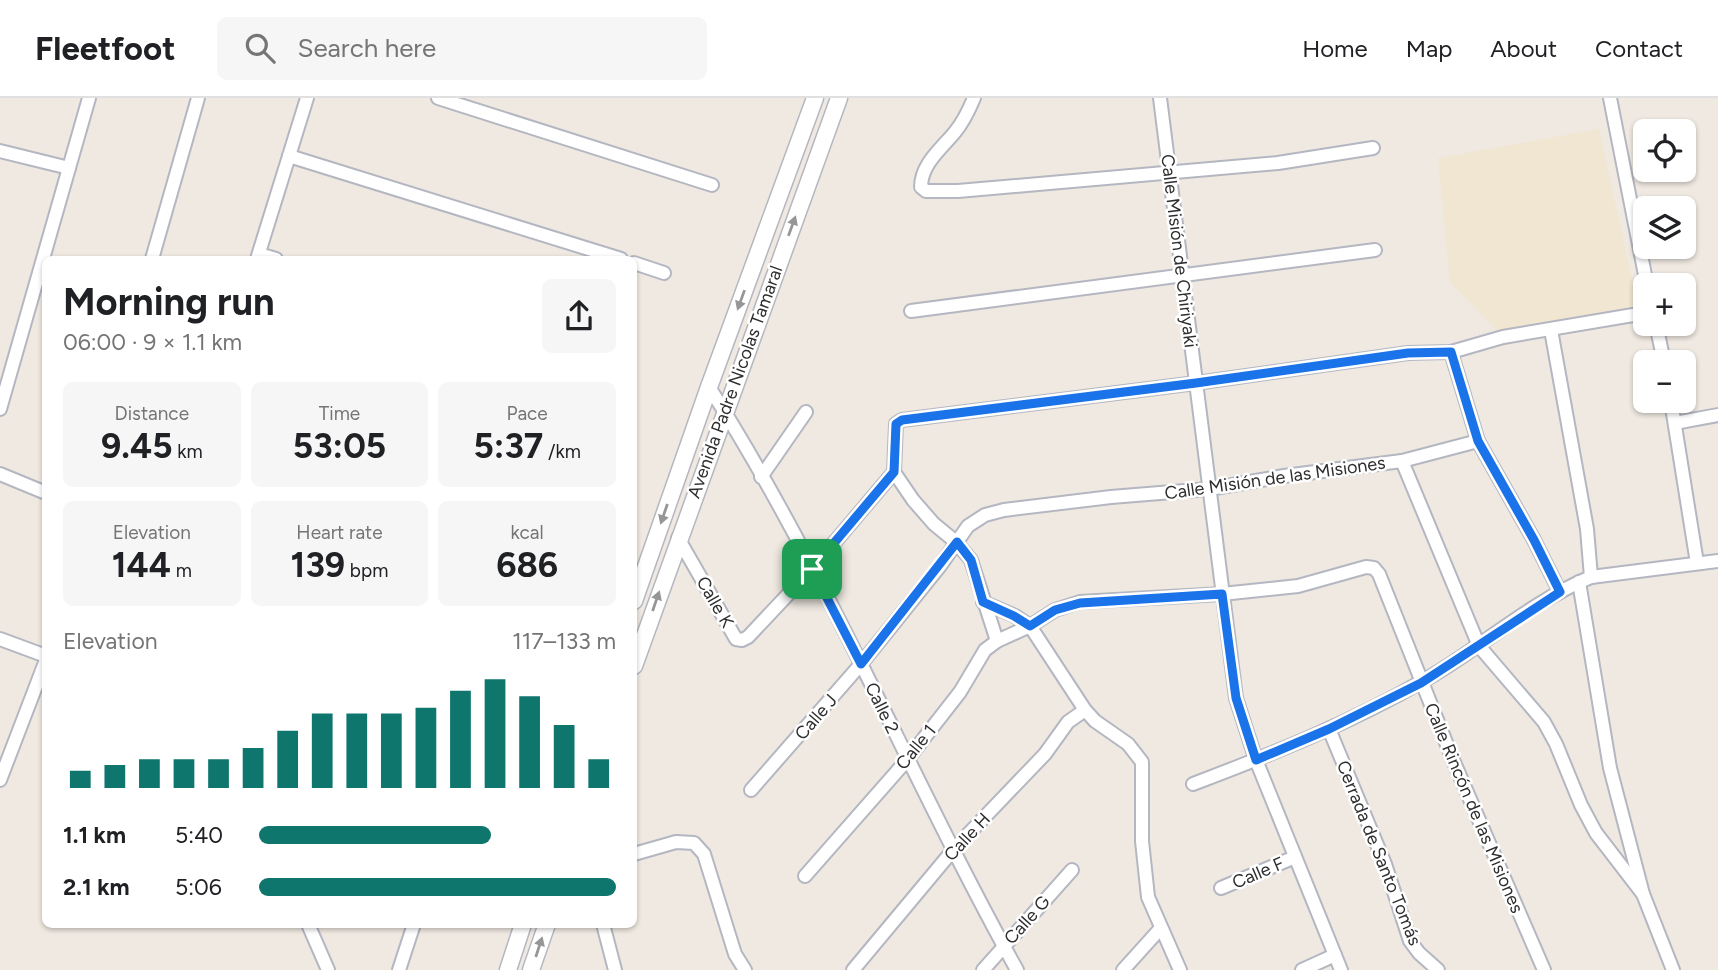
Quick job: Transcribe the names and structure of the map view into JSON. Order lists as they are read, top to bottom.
{
  "streets": {
    "street": [
      "Calle Misión de Chiriyaki",
      "Avenida Padre Nicolas Tamaral",
      "Calle Misión de las Misiones",
      "Calle K",
      "Calle 2",
      "Calle J",
      "Calle 1",
      "Calle Rincón de las Misiones",
      "Calle H",
      "Cerrada de Santo Tomás",
      "Calle F",
      "Calle G"
    ]
  },
  "crossings": [
    ["Calle Misión de Chiriyaki", "Calle Misión de las Misiones"],
    ["Calle Misión de Chiriyaki", "Calle 1"],
    ["Calle Misión de Chiriyaki", "Calle F"],
    ["Avenida Padre Nicolas Tamaral", "Calle K"],
    ["Avenida Padre Nicolas Tamaral", "Calle 2"],
    ["Calle Misión de las Misiones", "Calle J"],
    ["Calle K", "Calle 2"],
    ["Calle 2", "Calle J"],
    ["Calle 2", "Calle 1"],
    ["Calle 2", "Calle H"],
    ["Calle 2", "Calle G"],
    ["Calle 1", "Calle Rincón de las Misiones"]
  ],
  "page": {
    "header": "Fleetfoot",
    "search": "Search here",
    "nav": [
      "Home",
      "Map",
      "About",
      "Contact"
    ],
    "map_buttons": ["+", "−"],
    "heading": ["Morning run", "06:00 · 9 × 1.1 km"],
    "stats": [
      ["Distance", "9.45 km"],
      ["Time", "53:05"],
      ["Pace", "5:37 /km"],
      ["Elevation", "144 m"],
      ["Heart rate", "139 bpm"],
      ["kcal", "686"]
    ],
    "chart": ["Elevation", "117–133 m"],
    "list": [
      {
        "name": "1.1 km",
        "note": "5:40"
      },
      {
        "name": "2.1 km",
        "note": "5:06"
      }
    ]
  }
}
